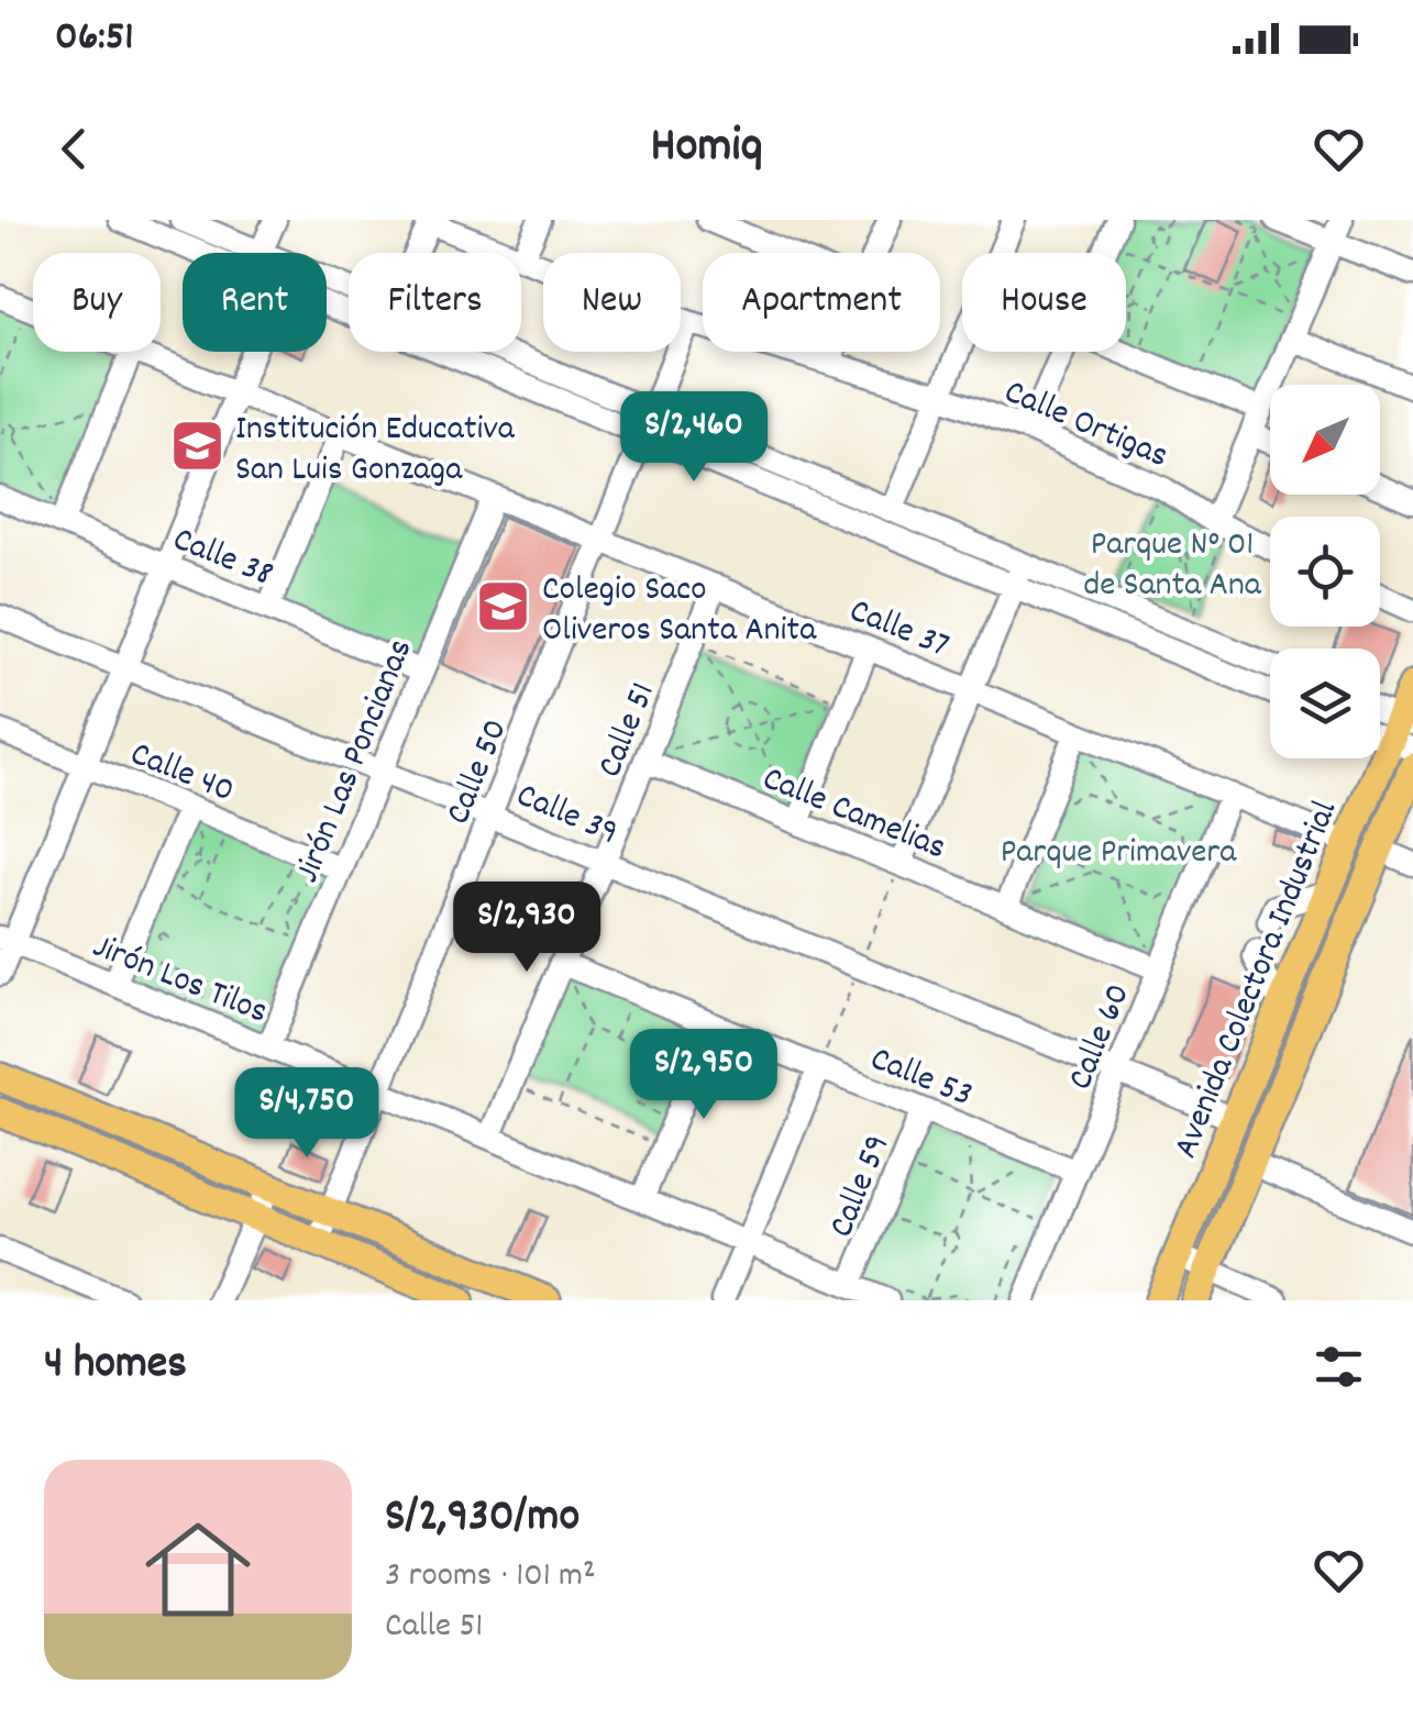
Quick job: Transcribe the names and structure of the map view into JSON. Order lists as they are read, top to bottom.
{
  "streets": {
    "main road": ["Avenida Colectora Industrial"],
    "street": [
      "Calle Ortigas",
      "Calle 38",
      "Calle 37",
      "Calle 51",
      "Jirón Las Poncianas",
      "Calle 40",
      "Calle 50",
      "Calle Camelias",
      "Calle 39",
      "Jirón Los Tilos",
      "Calle 60",
      "Calle 53",
      "Calle 59"
    ]
  },
  "crossings": [
    ["Calle Ortigas", "Calle 50"],
    ["Calle 38", "Jirón Las Poncianas"],
    ["Calle 37", "Calle 51"],
    ["Calle 37", "Jirón Las Poncianas"],
    ["Calle 37", "Calle 50"],
    ["Calle 37", "Avenida Colectora Industrial"],
    ["Calle 37", "Calle 60"],
    ["Calle 51", "Calle Camelias"],
    ["Calle 51", "Calle 39"],
    ["Calle 51", "Jirón Los Tilos"],
    ["Calle 51", "Calle 53"],
    ["Jirón Las Poncianas", "Calle 40"],
    ["Jirón Las Poncianas", "Calle 39"],
    ["Jirón Las Poncianas", "Jirón Los Tilos"],
    ["Calle 50", "Calle 39"],
    ["Calle 50", "Jirón Los Tilos"],
    ["Calle Camelias", "Calle 60"],
    ["Calle 39", "Avenida Colectora Industrial"],
    ["Calle 39", "Calle 60"],
    ["Jirón Los Tilos", "Calle 59"],
    ["Calle 60", "Calle 53"],
    ["Calle 53", "Calle 59"]
  ],
  "parks": ["Parque N° 01 de Santa Ana", "Parque Primavera"],
  "places": {
    "school or university": ["Institución Educativa San Luis Gonzaga", "Colegio Saco Oliveros Santa Anita"]
  },
  "north": "bottom left",
  "page": {
    "status": "06:51",
    "header": "Homiq",
    "chip": [
      "Buy",
      "Rent",
      "Filters",
      "New",
      "Apartment",
      "House"
    ],
    "price": [
      "S/2,460",
      "S/2,930",
      "S/2,950",
      "S/4,750"
    ],
    "heading": "4 homes",
    "list": [
      {
        "name": "S/2,930/mo",
        "note": "3 rooms · 101 m² · Calle 51"
      }
    ]
  }
}
